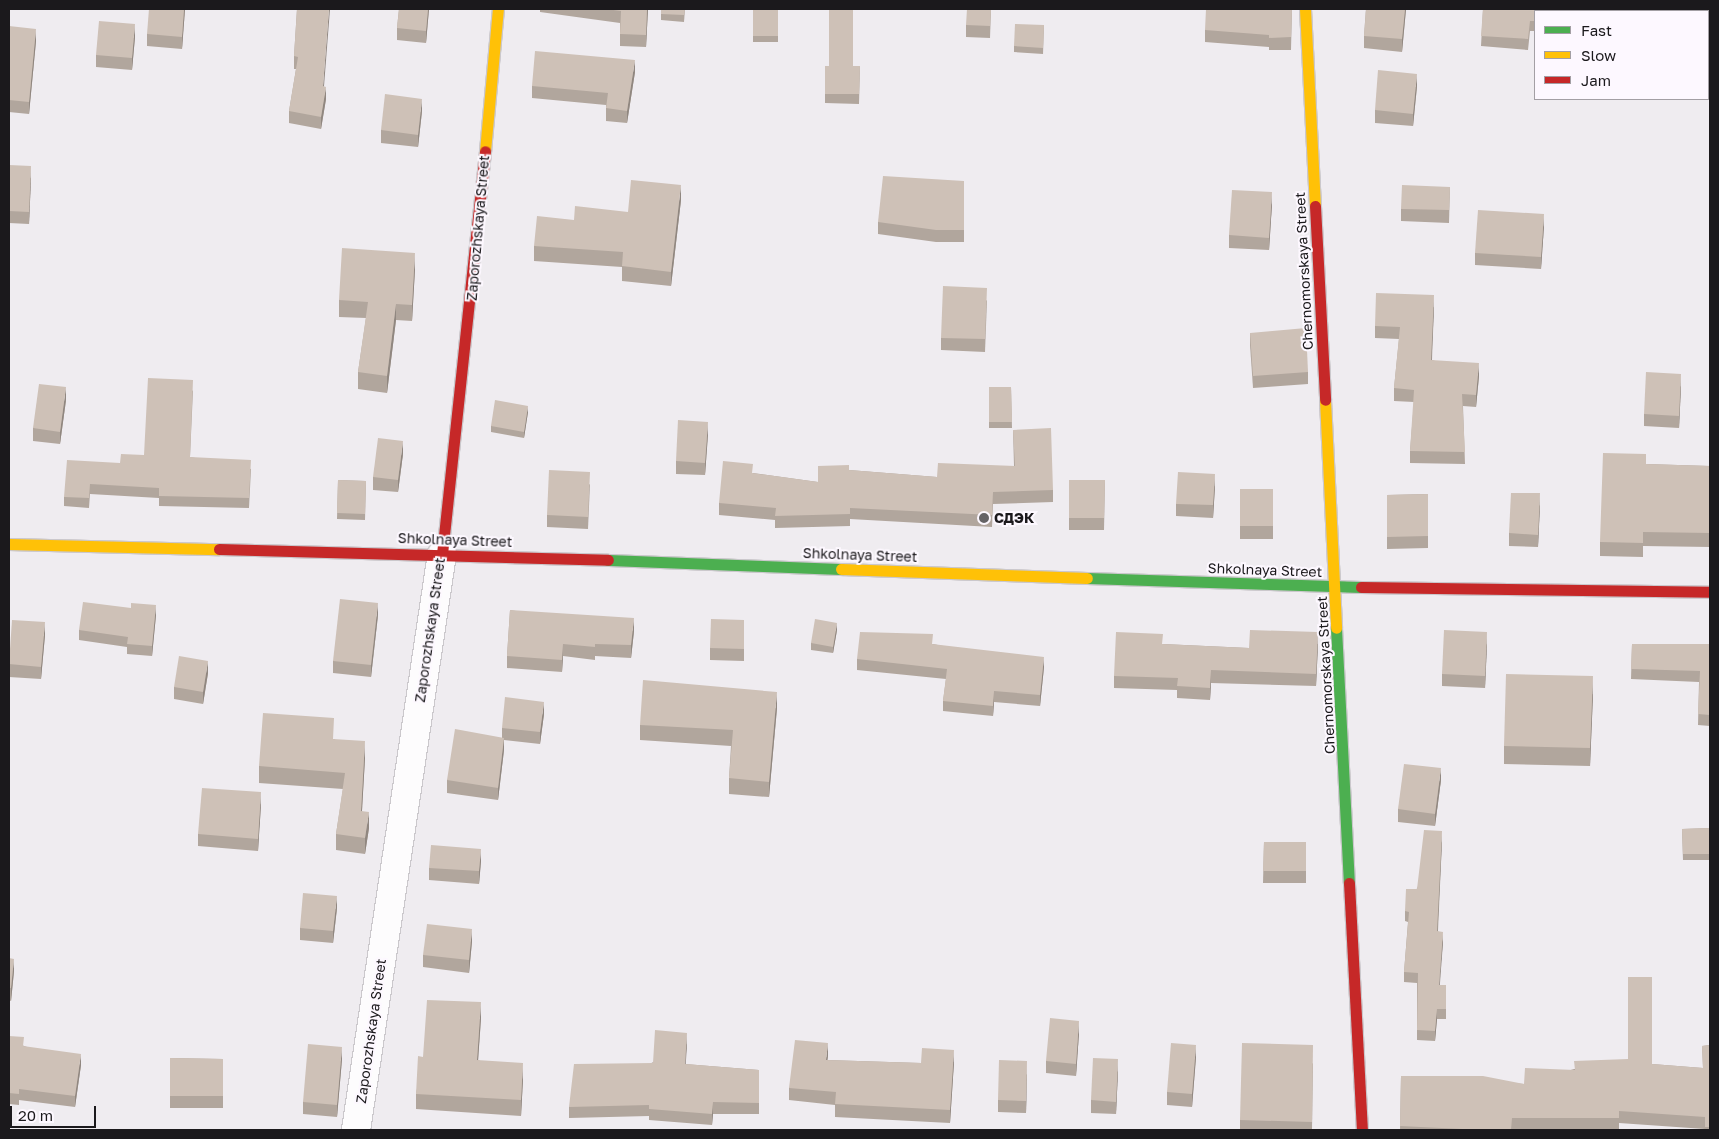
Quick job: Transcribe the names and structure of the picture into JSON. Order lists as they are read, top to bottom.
{
  "streets": {
    "street": ["Zaporozhskaya Street", "Chernomorskaya Street", "Shkolnaya Street"]
  },
  "crossings": [
    ["Zaporozhskaya Street", "Shkolnaya Street"],
    ["Chernomorskaya Street", "Shkolnaya Street"]
  ],
  "places": ["СДЭК"],
  "legend": ["Fast", "Slow", "Jam"],
  "scale_bar": "20 m"
}
